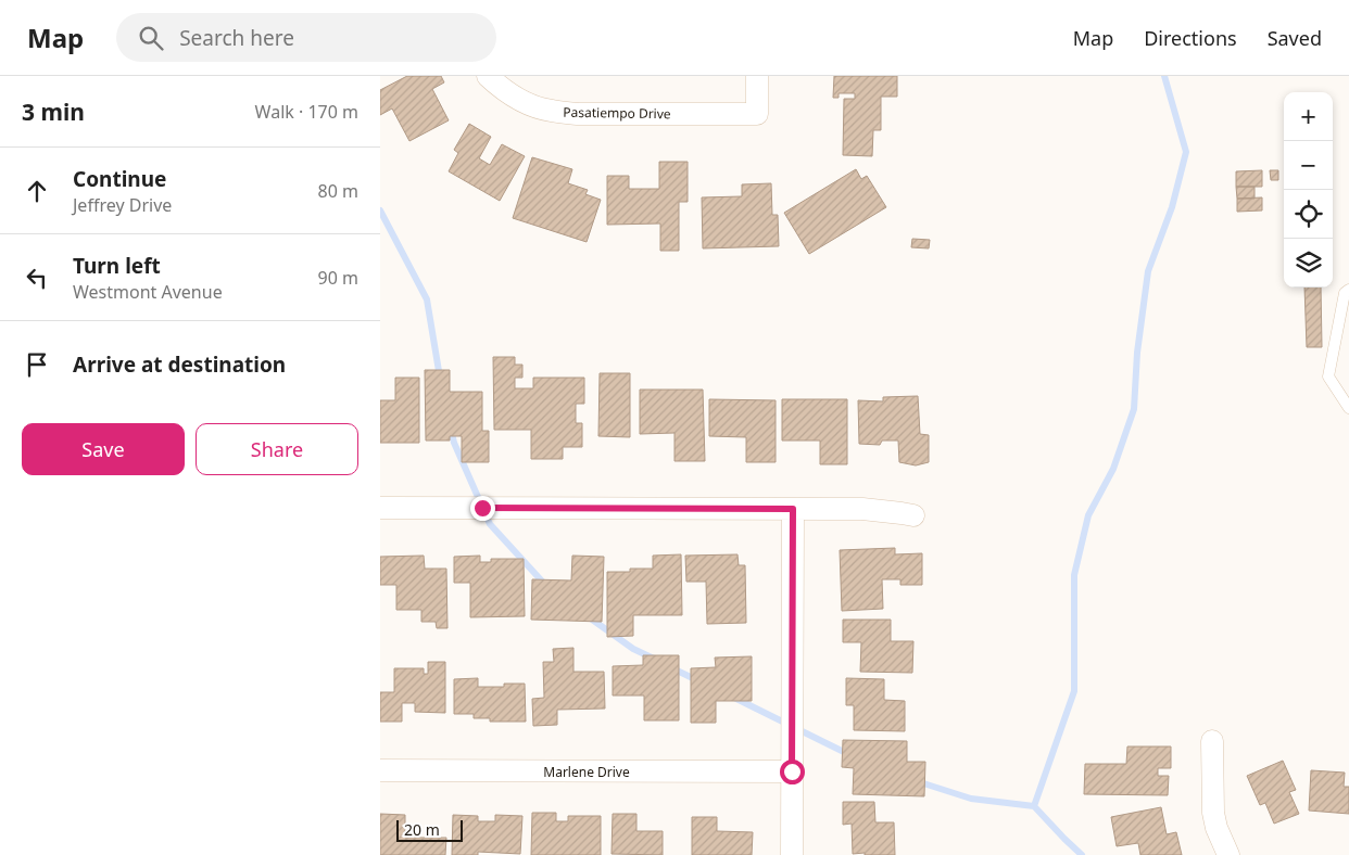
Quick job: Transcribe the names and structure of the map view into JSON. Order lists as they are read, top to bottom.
{
  "streets": {
    "street": ["Pasatiempo Drive", "Marlene Drive"]
  },
  "scale_bar": "20 m",
  "page": {
    "header": "Map",
    "search": "Search here",
    "nav": ["Map", "Directions", "Saved"],
    "heading": ["3 min", "Walk · 170 m"],
    "map_buttons": ["+", "−"],
    "list": [
      ["Continue", "Jeffrey Drive", "80 m"],
      ["Turn left", "Westmont Avenue", "90 m"],
      "Arrive at destination"
    ],
    "buttons": ["Save", "Share"],
    "scale": "20 m"
  }
}
